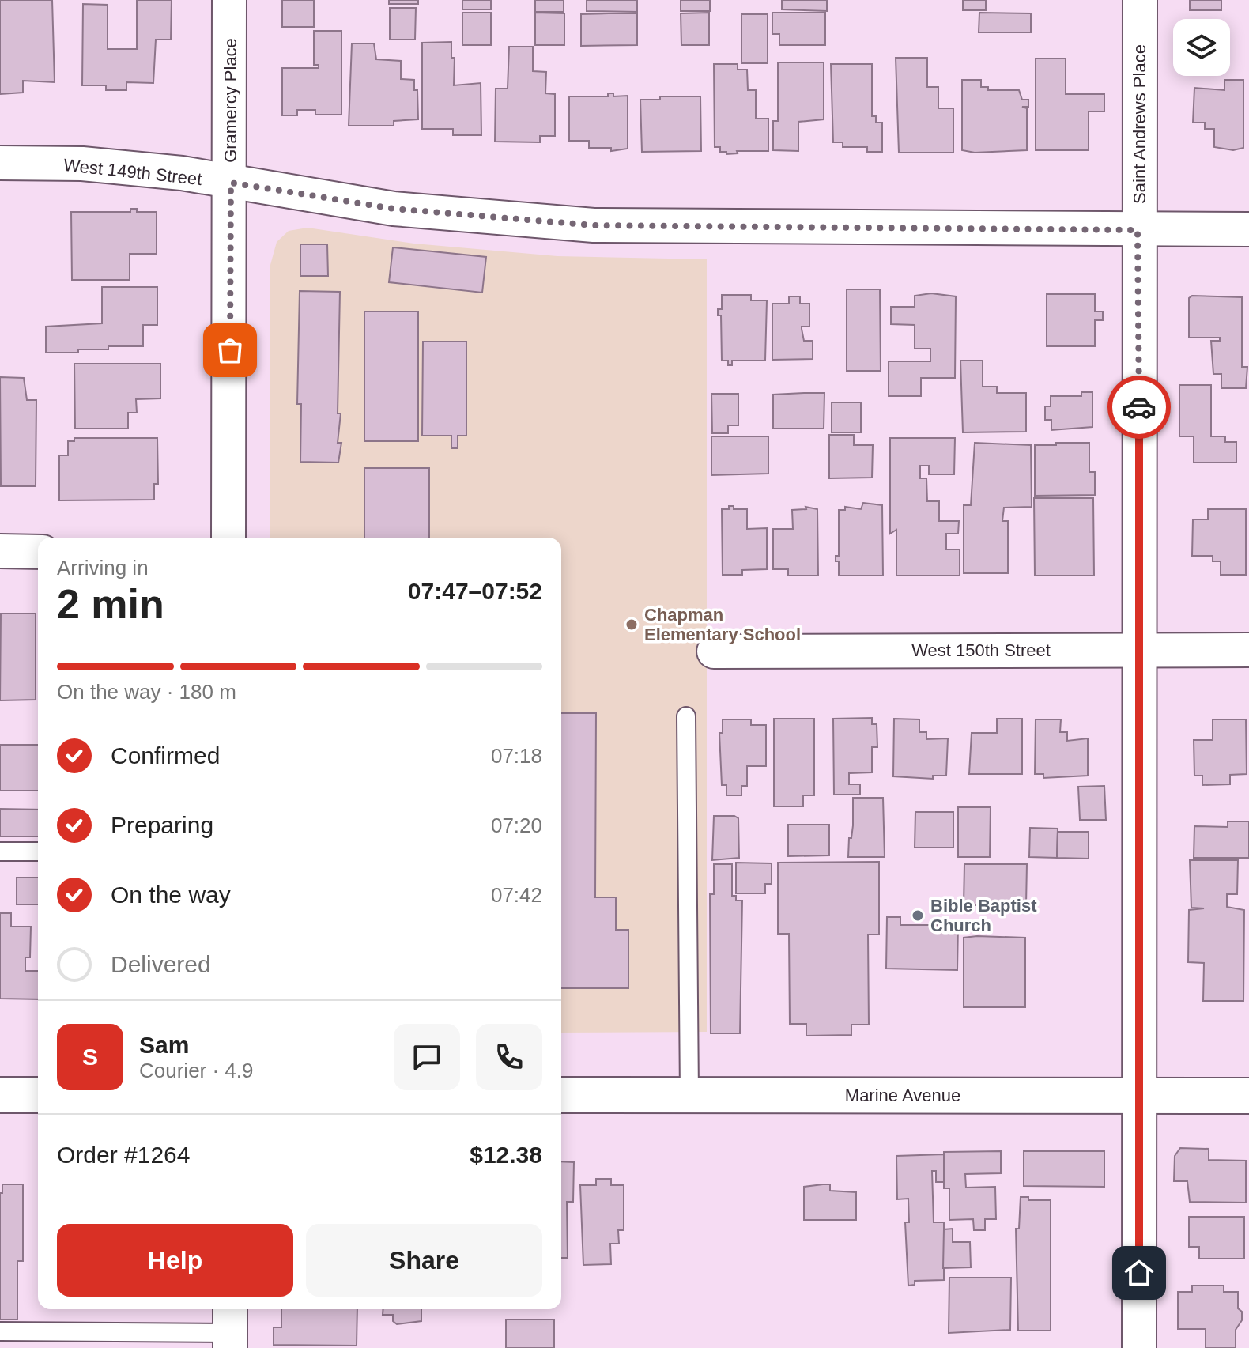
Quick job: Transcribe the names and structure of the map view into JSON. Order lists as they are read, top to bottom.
{
  "streets": {
    "main road": ["Marine Avenue"],
    "street": [
      "Gramercy Place",
      "Saint Andrews Place",
      "West 149th Street",
      "West 150th Street"
    ]
  },
  "crossings": [
    ["Gramercy Place", "West 149th Street"],
    ["Saint Andrews Place", "West 149th Street"],
    ["Saint Andrews Place", "West 150th Street"],
    ["Saint Andrews Place", "Marine Avenue"]
  ],
  "places": ["Chapman Elementary School", "Bible Baptist Church"],
  "page": {
    "heading": ["2 min", "Arriving in", "07:47–07:52"],
    "panel": [
      "Sam",
      "Courier · 4.9",
      "Order #1264",
      "$12.38"
    ],
    "bar": "On the way · 180 m",
    "list": [
      ["Confirmed", "07:18"],
      ["Preparing", "07:20"],
      ["On the way", "07:42"],
      "Delivered"
    ],
    "round": "S",
    "buttons": ["Help", "Share"]
  }
}
